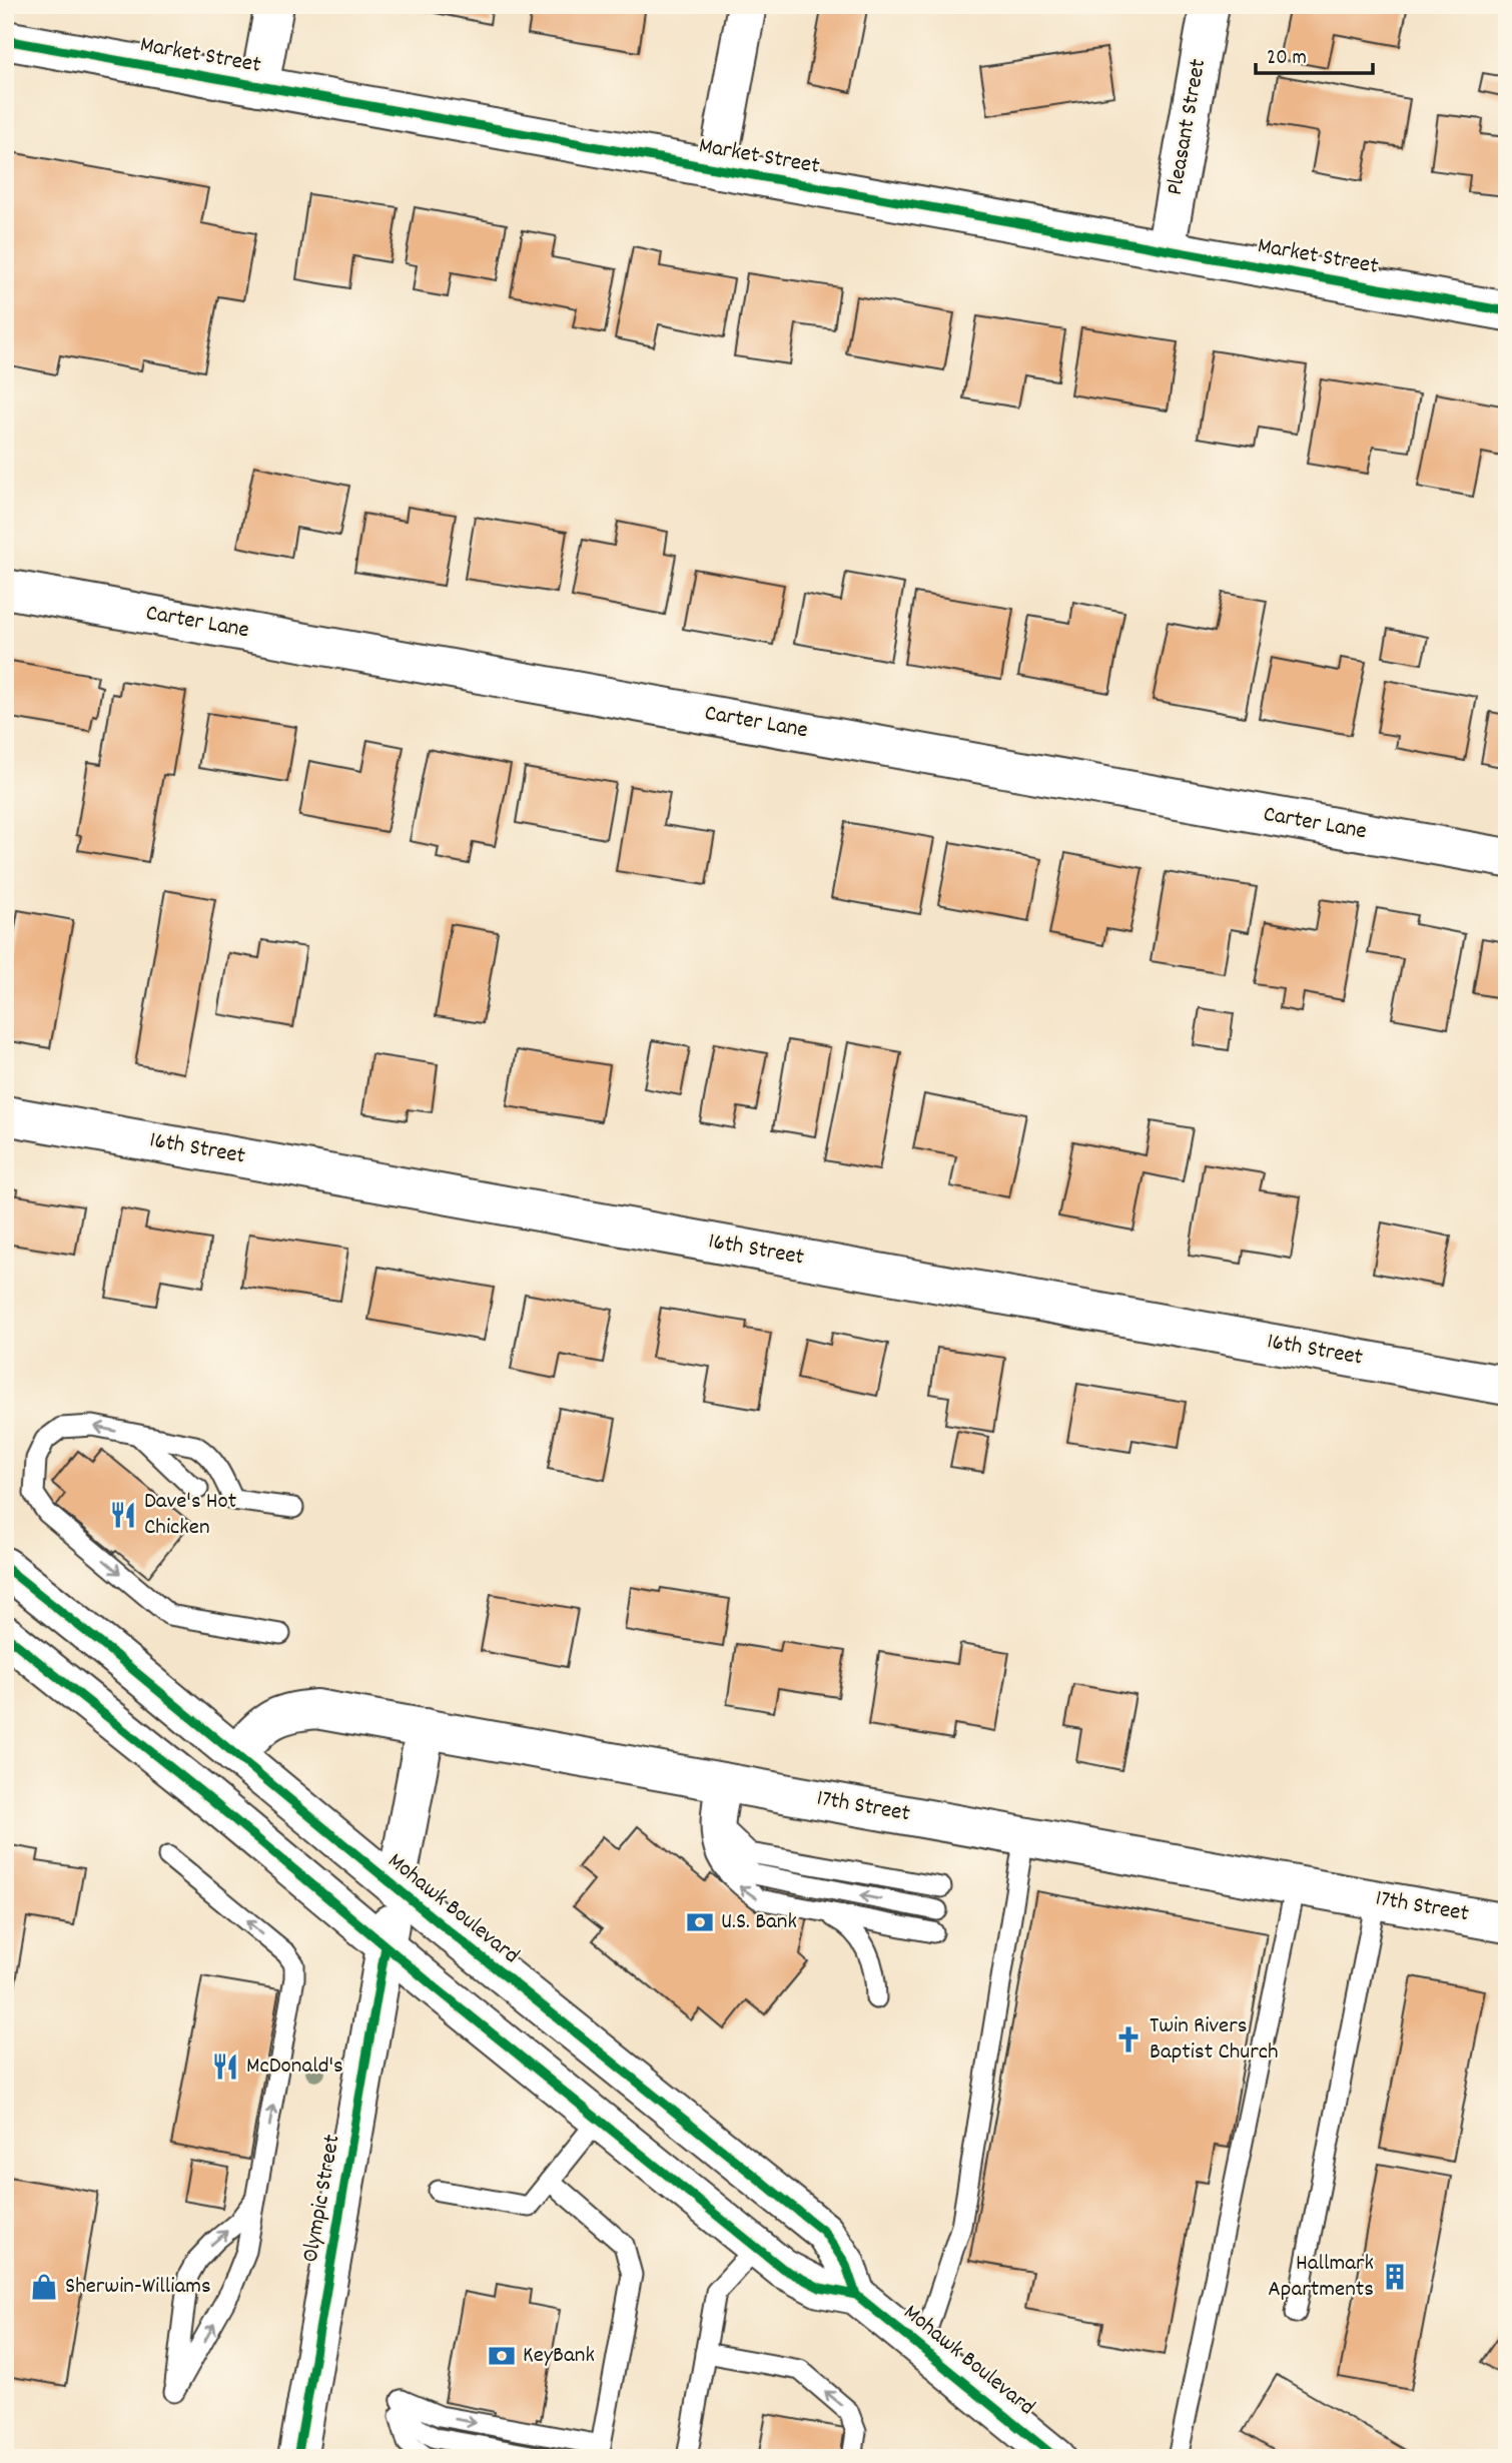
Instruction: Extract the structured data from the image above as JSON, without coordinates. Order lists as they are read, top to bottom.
{
  "streets": {
    "street": [
      "Market Street",
      "Pleasant Street",
      "Carter Lane",
      "16th Street",
      "17th Street",
      "Mohawk Boulevard",
      "Olympic Street"
    ]
  },
  "crossings": [
    ["Market Street", "Pleasant Street"],
    ["17th Street", "Mohawk Boulevard"],
    ["17th Street", "Olympic Street"],
    ["Mohawk Boulevard", "Olympic Street"]
  ],
  "places": {
    "restaurant": ["Dave's Hot Chicken", "McDonald's"],
    "bank": ["U.S. Bank", "KeyBank"],
    "church": ["Twin Rivers Baptist Church"],
    "building": ["Hallmark Apartments"],
    "shop": ["Sherwin-Williams"]
  },
  "scale_bar": "20 m"
}
